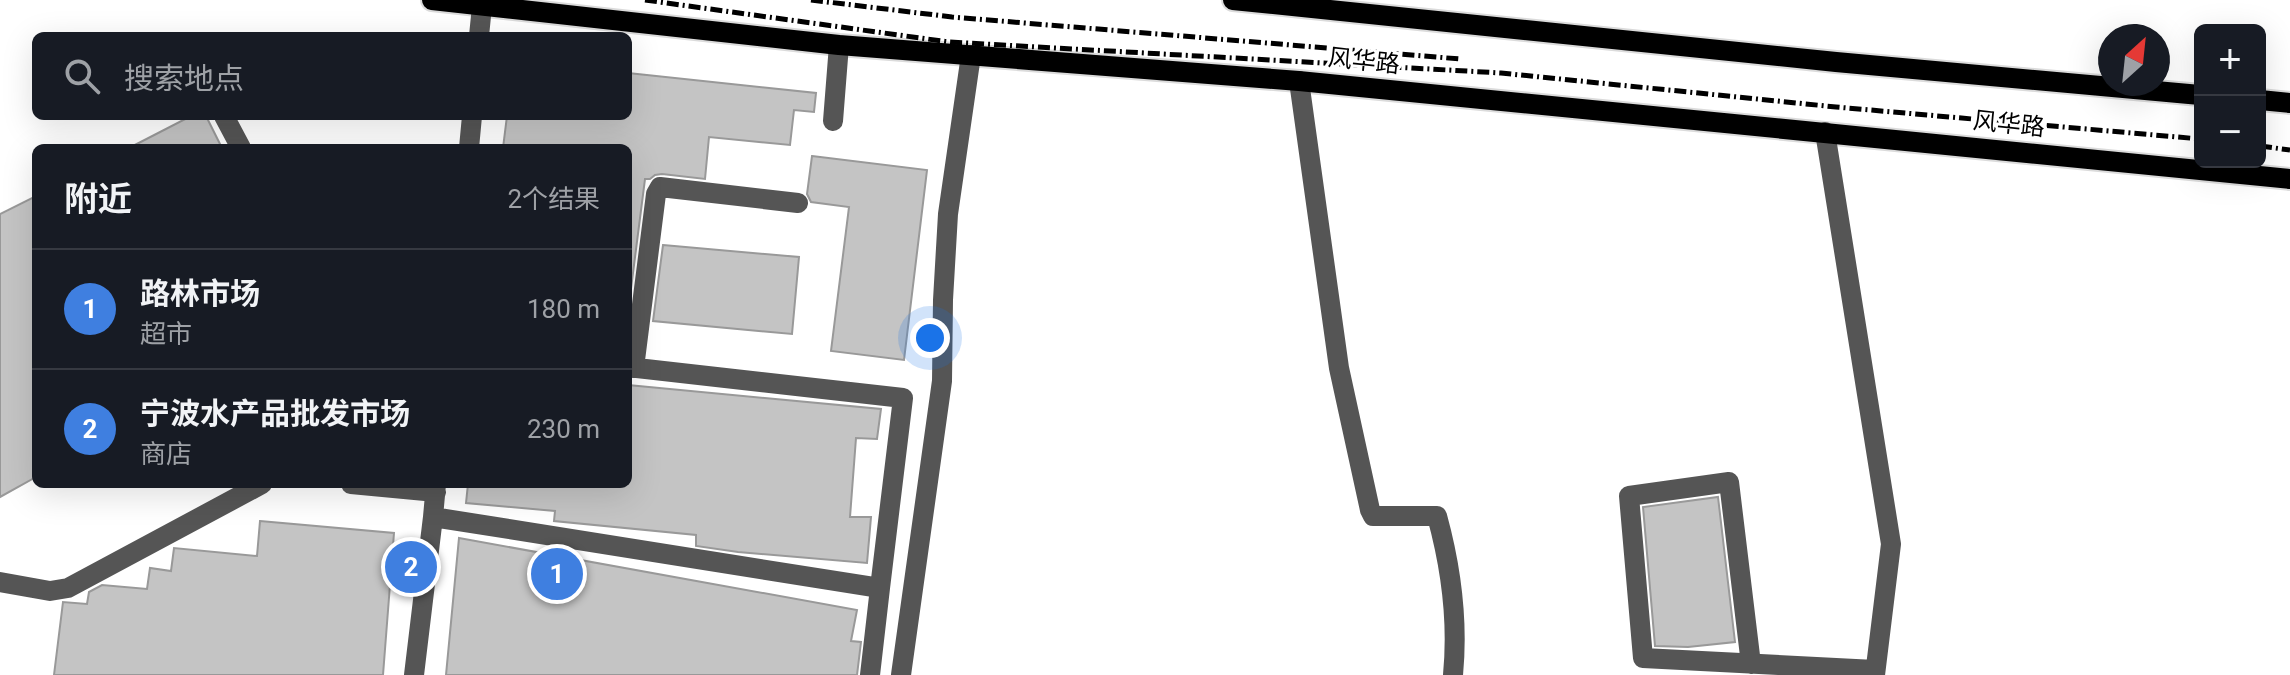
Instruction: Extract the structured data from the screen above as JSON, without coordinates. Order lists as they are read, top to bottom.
{
  "streets": {
    "main road": ["风华路"]
  },
  "north": "top right",
  "page": {
    "map_buttons": ["+", "−"],
    "search": "搜索地点",
    "heading": ["附近", "2个结果"],
    "list": [
      {
        "mark": "1",
        "name": "路林市场",
        "note": "超市",
        "value": "180 m"
      },
      {
        "mark": "2",
        "name": "宁波水产品批发市场",
        "note": "商店",
        "value": "230 m"
      }
    ],
    "pins": ["2", "1"]
  }
}
